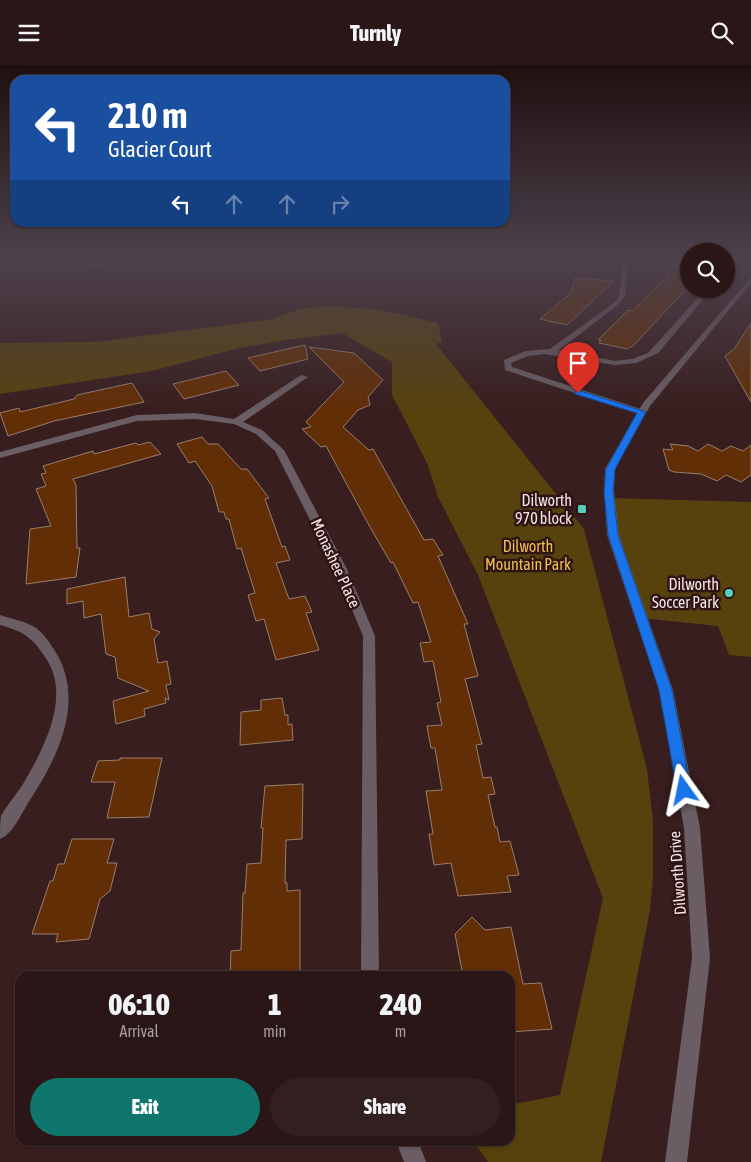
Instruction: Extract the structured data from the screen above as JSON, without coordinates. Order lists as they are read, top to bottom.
{
  "streets": {
    "street": ["Monashee Place", "Dilworth Drive"]
  },
  "parks": ["Dilworth Mountain Park"],
  "places": {
    "transit": ["Dilworth 970 block"],
    "other": ["Dilworth Soccer Park"]
  },
  "page": {
    "header": "Turnly",
    "turn": ["210 m", "Glacier Court"],
    "eta": [
      "06:10",
      "Arrival",
      "1",
      "min",
      "240",
      "m"
    ],
    "buttons": ["Exit", "Share"]
  }
}
